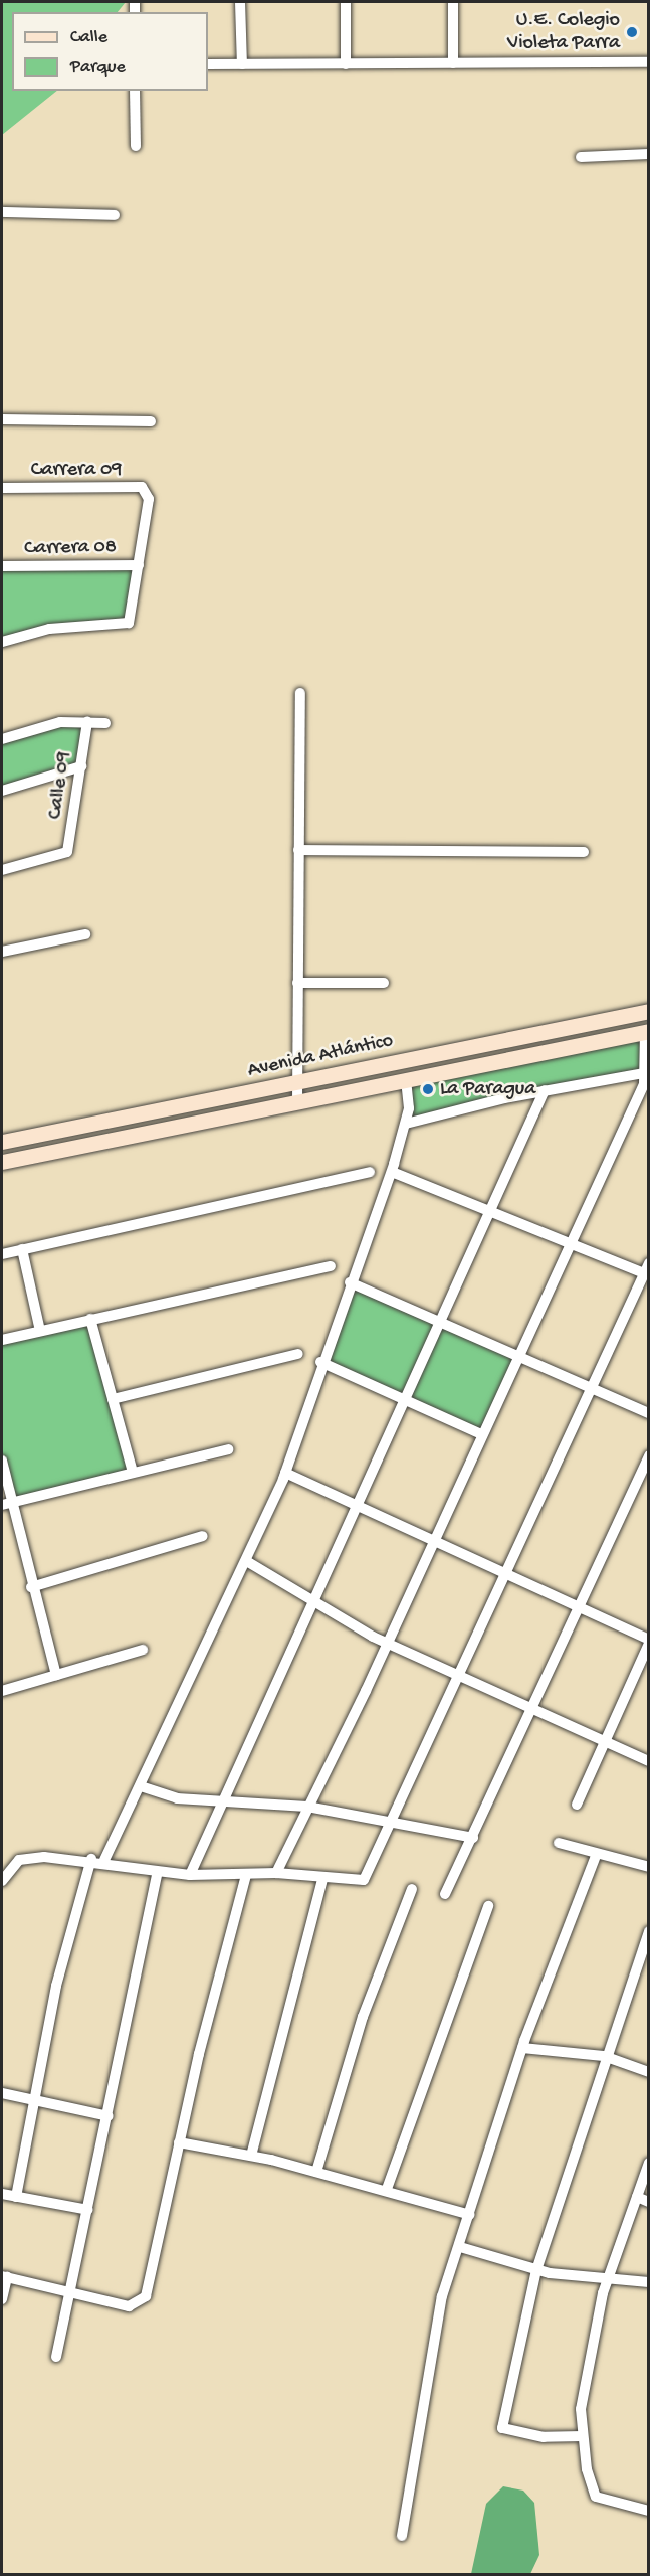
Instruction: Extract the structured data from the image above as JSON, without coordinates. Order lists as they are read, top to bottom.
{
  "streets": {
    "street": [
      "Carrera 09",
      "Carrera 08",
      "Calle 09",
      "Avenida Atlántico"
    ]
  },
  "crossings": [
    ["Carrera 09", "Carrera 08"]
  ],
  "places": ["U.E. Colegio Violeta Parra", "La Paragua"],
  "legend": ["Calle", "Parque"]
}
